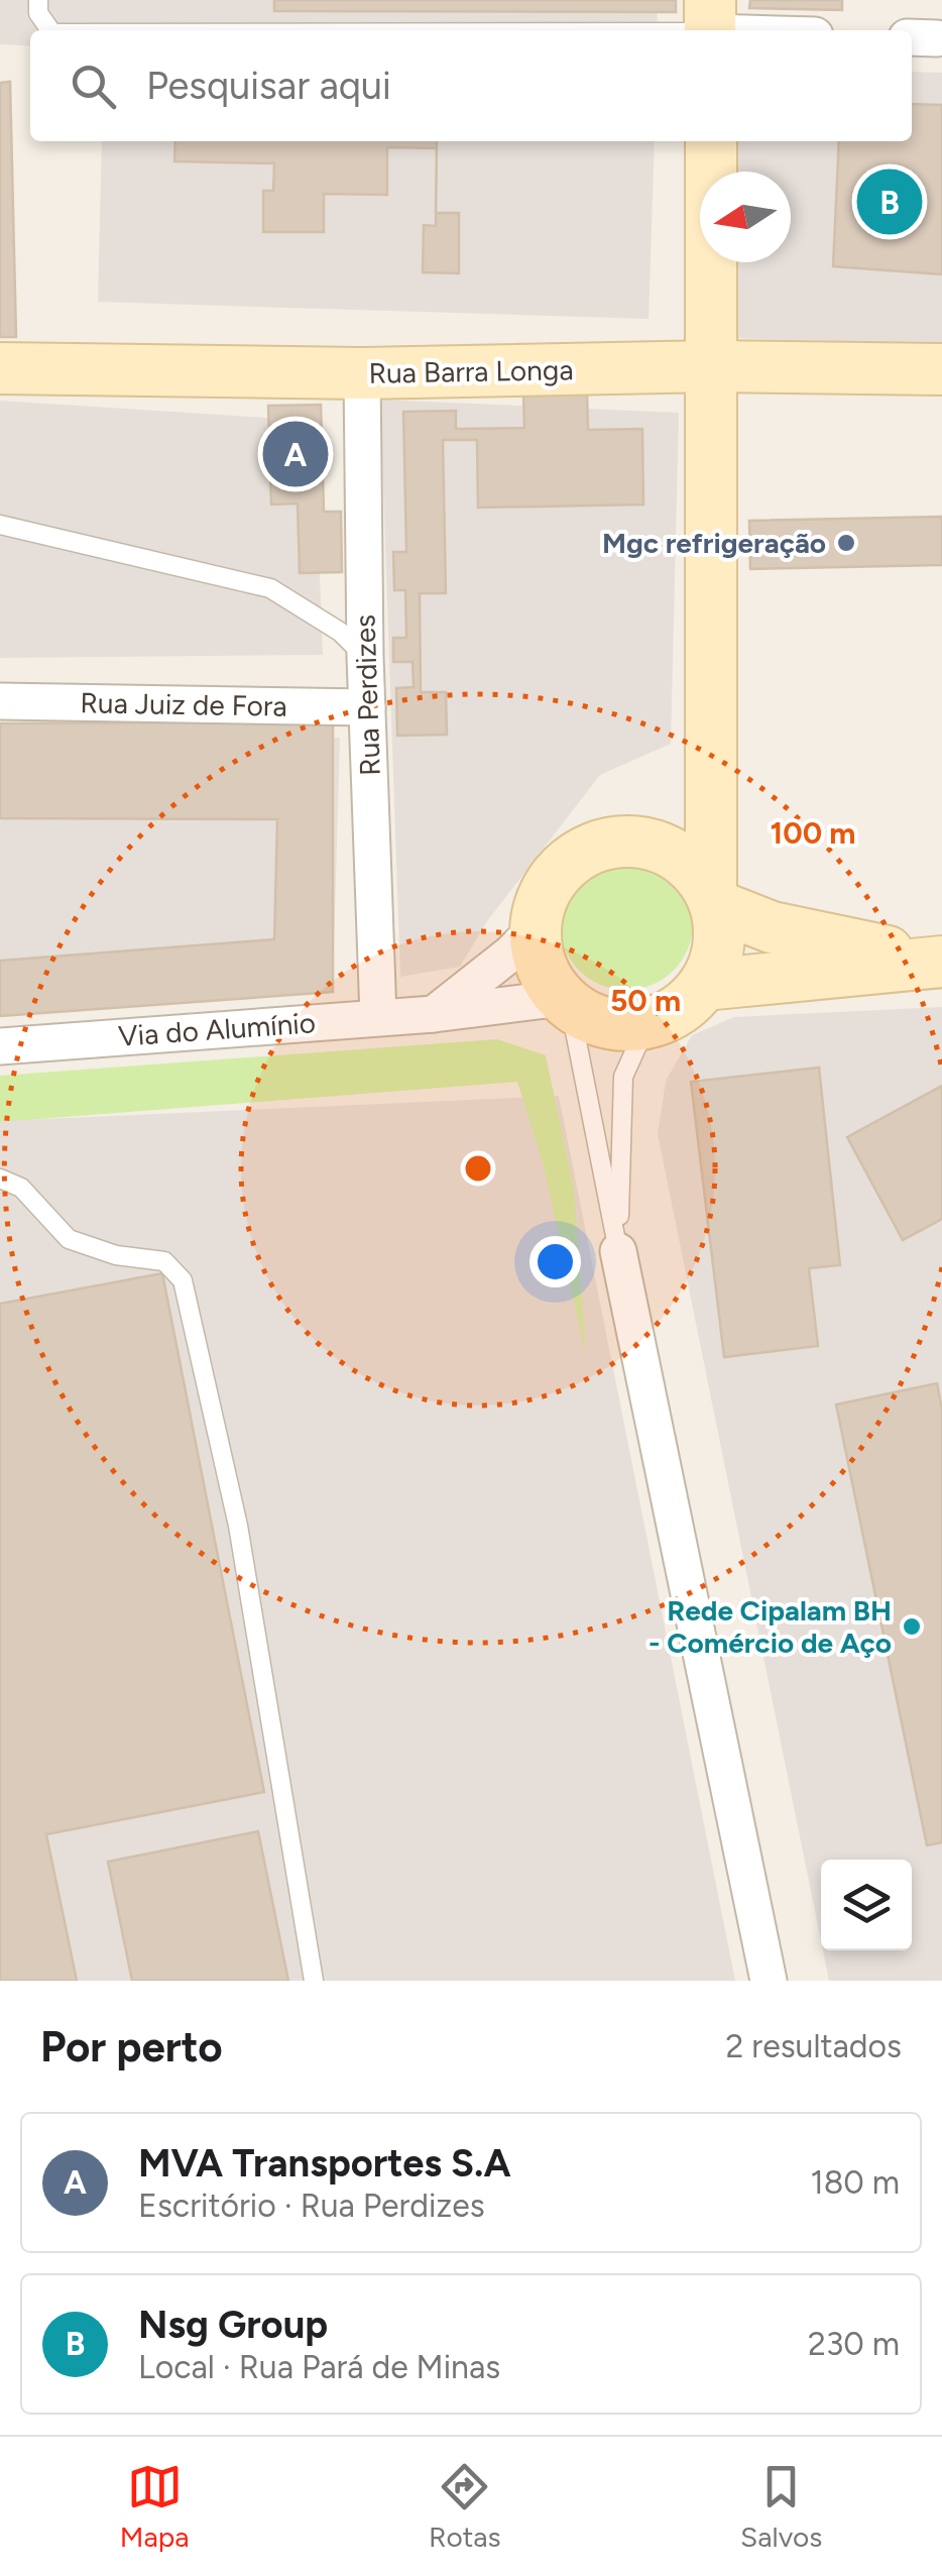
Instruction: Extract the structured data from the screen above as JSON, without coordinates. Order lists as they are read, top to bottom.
{
  "streets": {
    "main road": ["Rua Barra Longa"],
    "street": ["Rua Perdizes", "Rua Juiz de Fora", "Via do Alumínio"]
  },
  "crossings": [
    ["Rua Barra Longa", "Rua Perdizes"],
    ["Rua Perdizes", "Rua Juiz de Fora"],
    ["Rua Perdizes", "Via do Alumínio"]
  ],
  "places": ["Mgc refrigeração", "Rede Cipalam BH - Comércio de Aço"],
  "north": "left",
  "page": {
    "search": "Pesquisar aqui",
    "pins": ["B", "A"],
    "heading": ["Por perto", "2 resultados"],
    "list": [
      {
        "mark": "A",
        "name": "MVA Transportes S.A",
        "note": "Escritório · Rua Perdizes",
        "value": "180 m"
      },
      {
        "mark": "B",
        "name": "Nsg Group",
        "note": "Local · Rua Pará de Minas",
        "value": "230 m"
      }
    ],
    "nav": ["Mapa", "Rotas", "Salvos"]
  },
  "rings": ["100 m", "50 m"]
}
